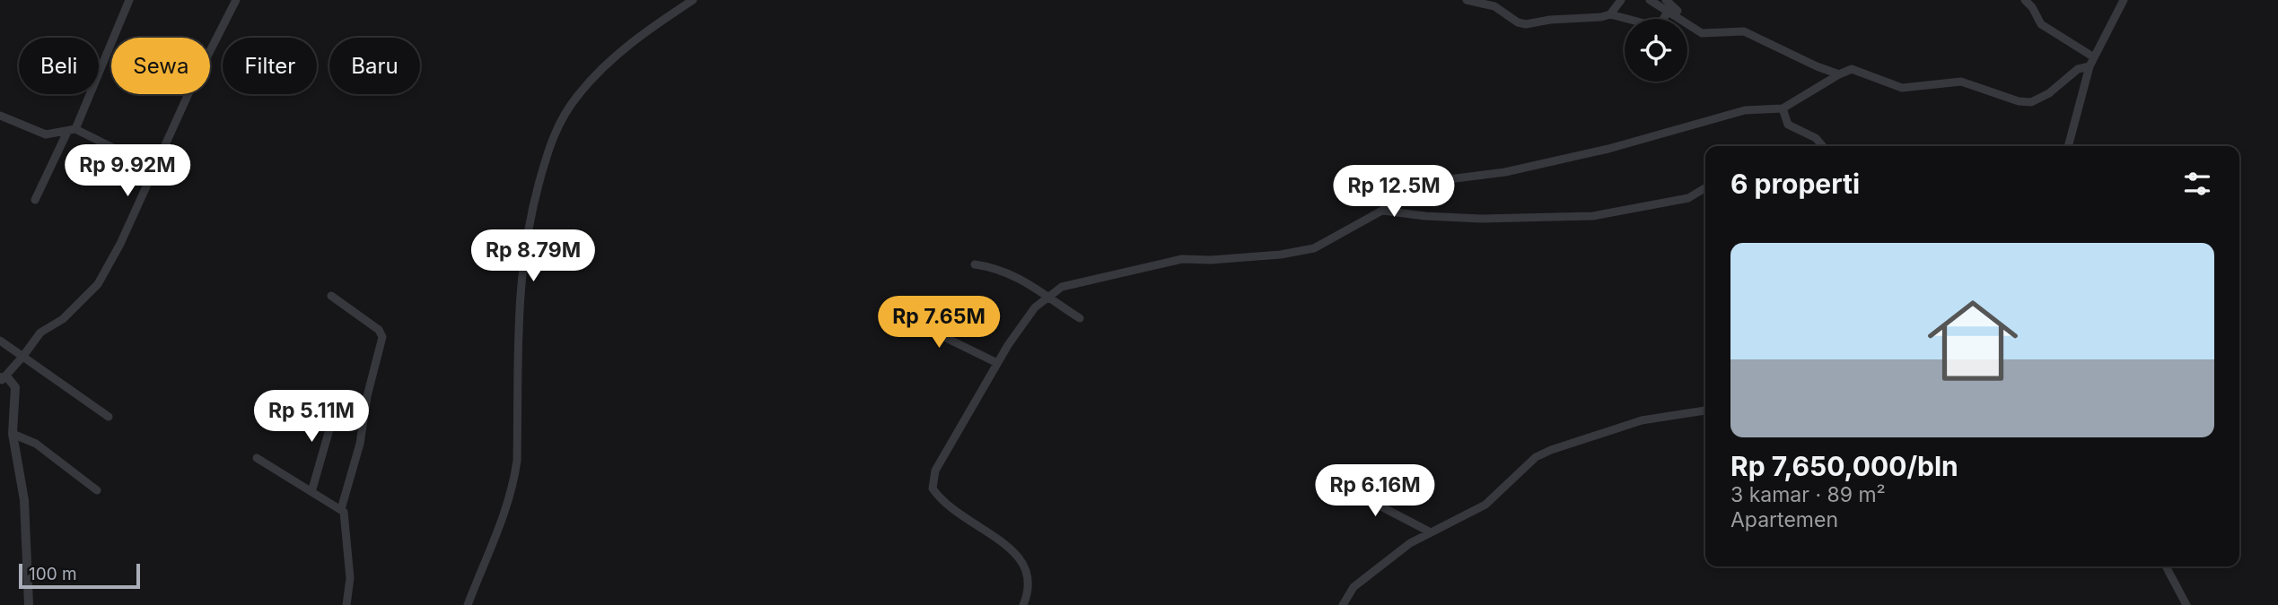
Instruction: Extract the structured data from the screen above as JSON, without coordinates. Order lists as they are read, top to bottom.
{
  "scale_bar": "100 m",
  "page": {
    "chip": [
      "Beli",
      "Sewa",
      "Filter",
      "Baru"
    ],
    "price": [
      "Rp 9.92M",
      "Rp 12.5M",
      "Rp 8.79M",
      "Rp 7.65M",
      "Rp 5.11M",
      "Rp 6.16M"
    ],
    "heading": "6 properti",
    "list": [
      {
        "name": "Rp 7,650,000/bln",
        "note": "3 kamar · 89 m² · Apartemen"
      }
    ],
    "scale": "100 m"
  }
}
